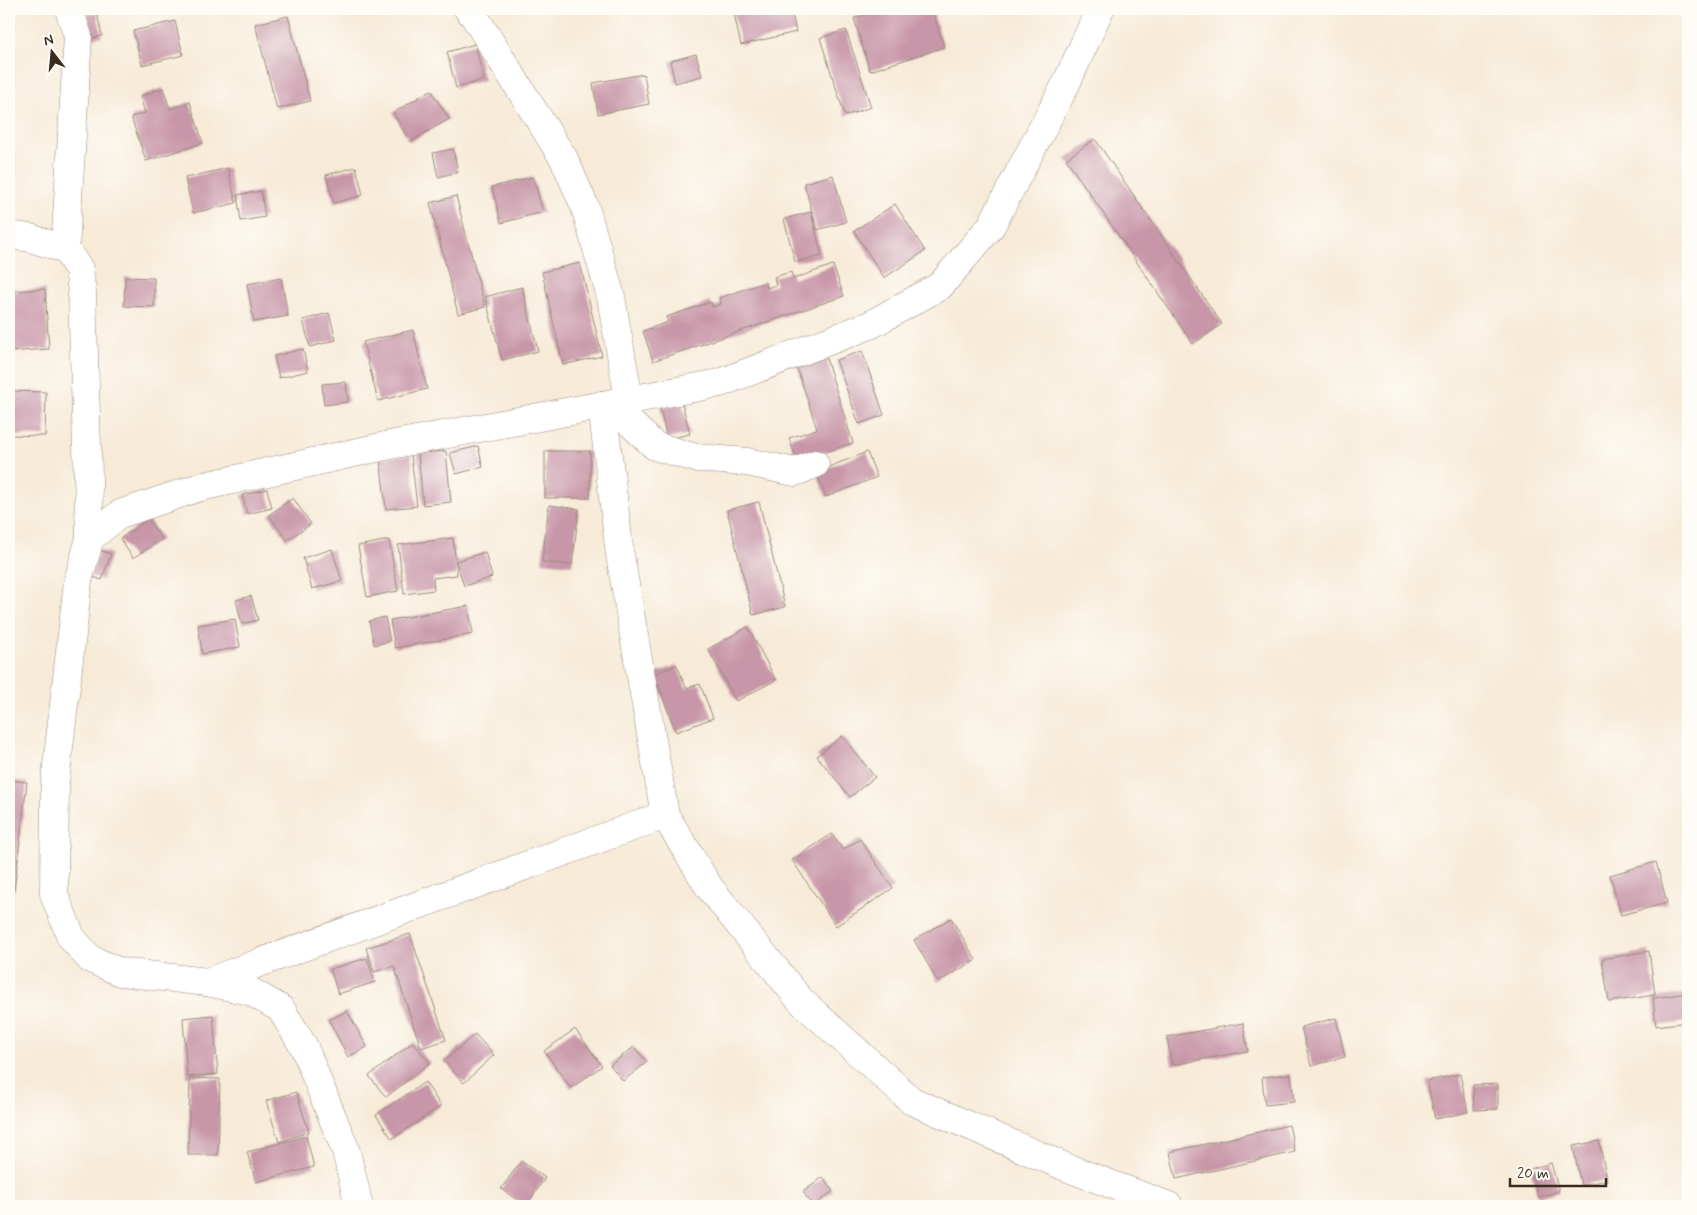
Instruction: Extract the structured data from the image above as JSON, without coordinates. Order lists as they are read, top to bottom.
{
  "scale_bar": "20 m",
  "north": "top"
}
